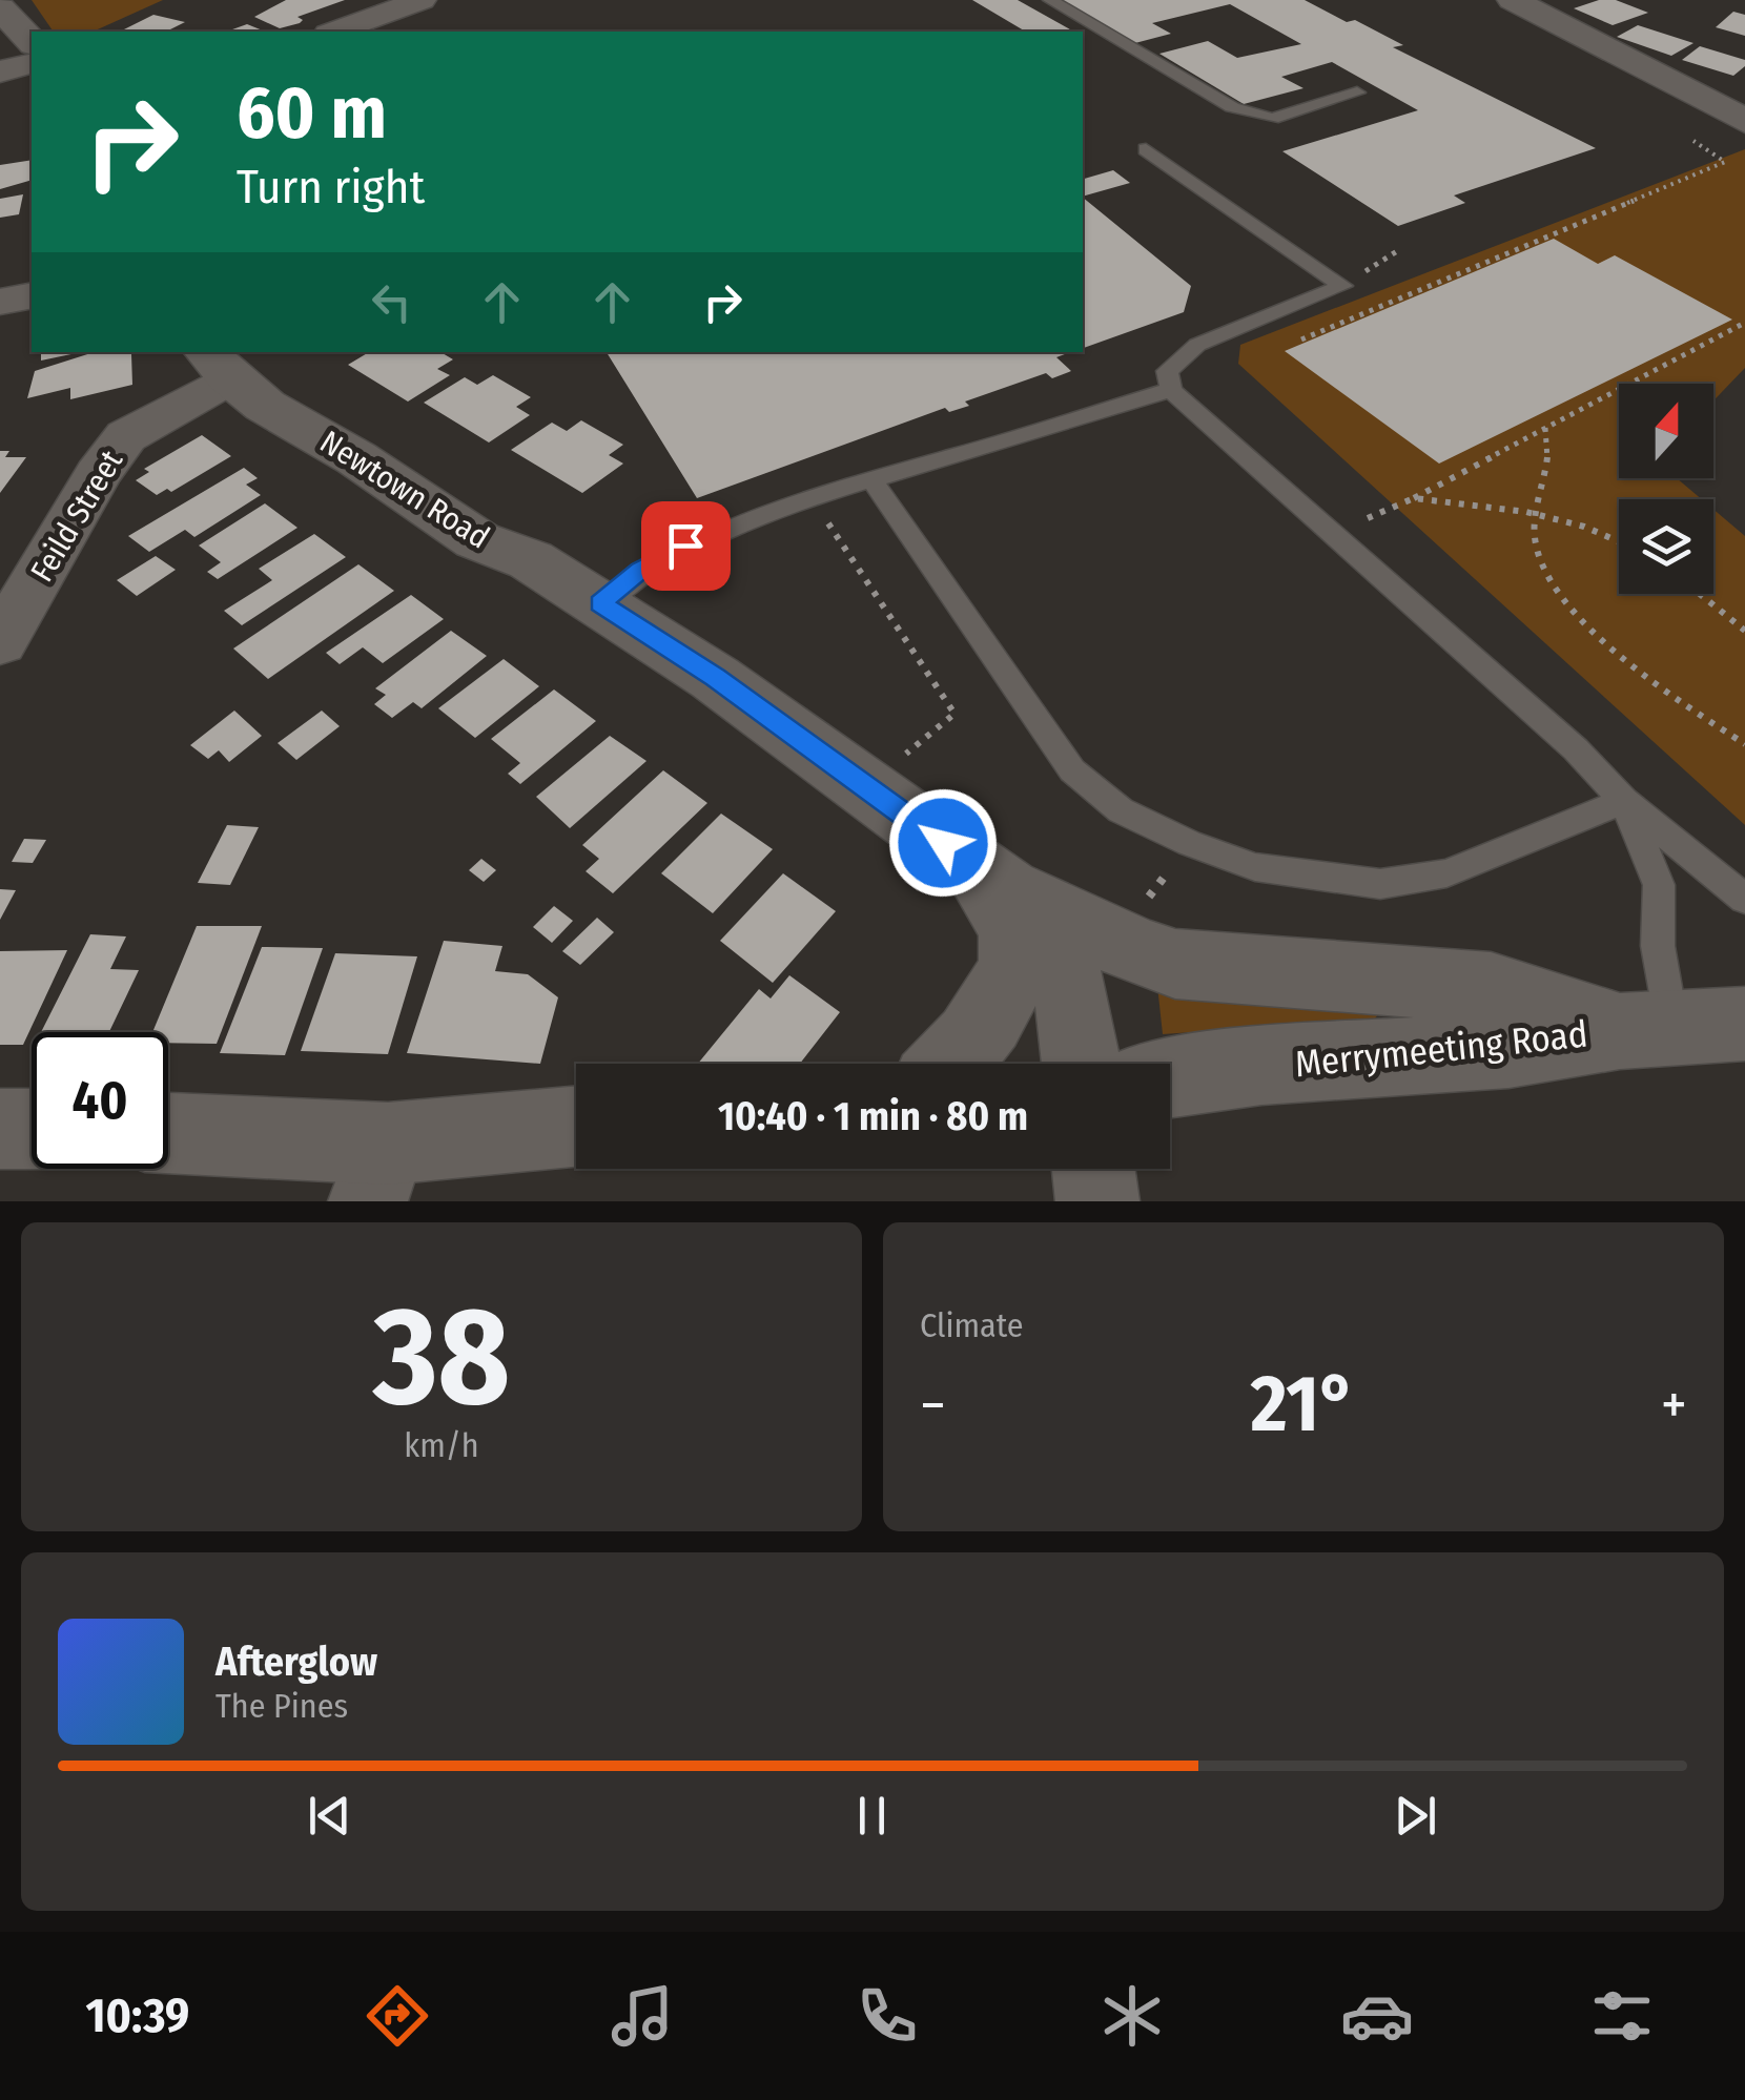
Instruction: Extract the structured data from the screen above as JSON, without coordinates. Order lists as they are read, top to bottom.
{
  "streets": {
    "street": ["Newtown Road", "Feild Street", "Merrymeeting Road"]
  },
  "crossings": [
    ["Newtown Road", "Feild Street"]
  ],
  "north": "top",
  "page": {
    "turn": ["60 m", "Turn right"],
    "limit": "40",
    "trip": "10:40 · 1 min · 80 m",
    "tile": [
      ["38", "km/h"],
      "Climate"
    ],
    "heat": ["−", "21°", "+"],
    "song": ["Afterglow", "The Pines"],
    "tabs": "10:39"
  }
}
